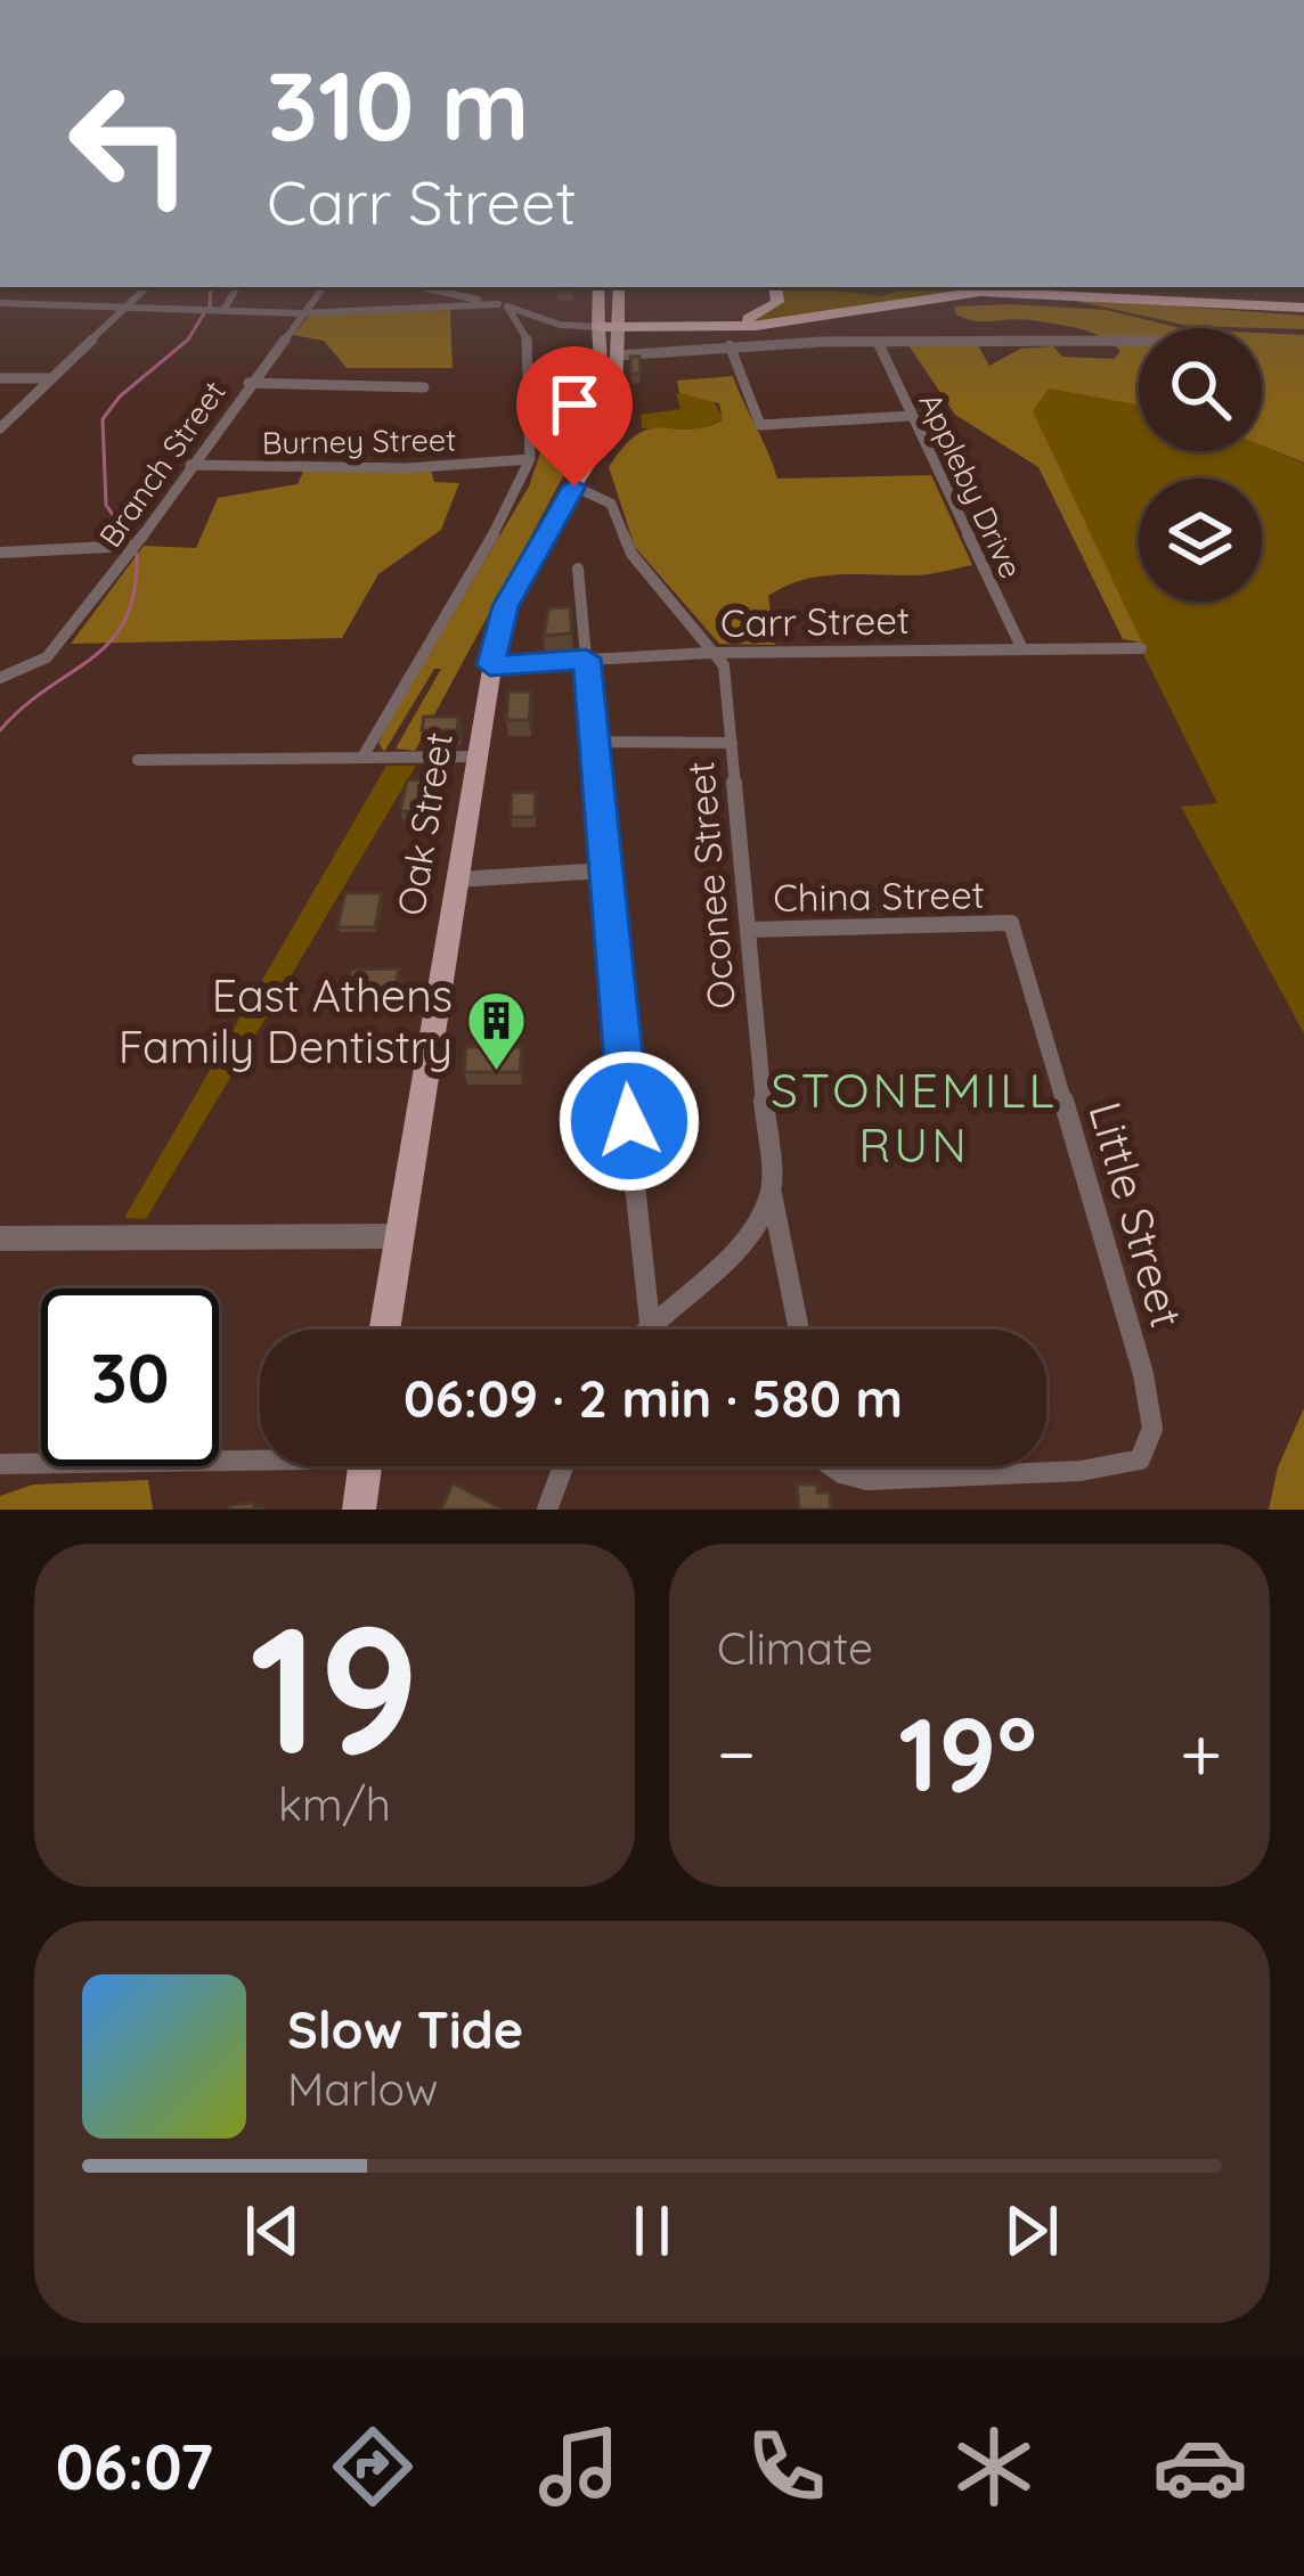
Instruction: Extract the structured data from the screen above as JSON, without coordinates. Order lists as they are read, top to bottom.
{
  "streets": {
    "main road": ["Oak Street"],
    "street": [
      "Burney Street",
      "Branch Street",
      "Appleby Drive",
      "Carr Street",
      "Oconee Street",
      "China Street",
      "Little Street"
    ]
  },
  "crossings": [
    ["Burney Street", "Branch Street"],
    ["Appleby Drive", "Carr Street"],
    ["Carr Street", "Oak Street"],
    ["Carr Street", "Oconee Street"],
    ["Oconee Street", "China Street"],
    ["China Street", "Little Street"]
  ],
  "districts": ["STONEMILL RUN"],
  "places": {
    "building": ["East Athens Family Dentistry"]
  },
  "page": {
    "turn": ["310 m", "Carr Street"],
    "limit": "30",
    "trip": "06:09 · 2 min · 580 m",
    "tile": [
      ["19", "km/h"],
      "Climate"
    ],
    "heat": ["−", "19°", "+"],
    "song": ["Slow Tide", "Marlow"],
    "tabs": "06:07"
  }
}
